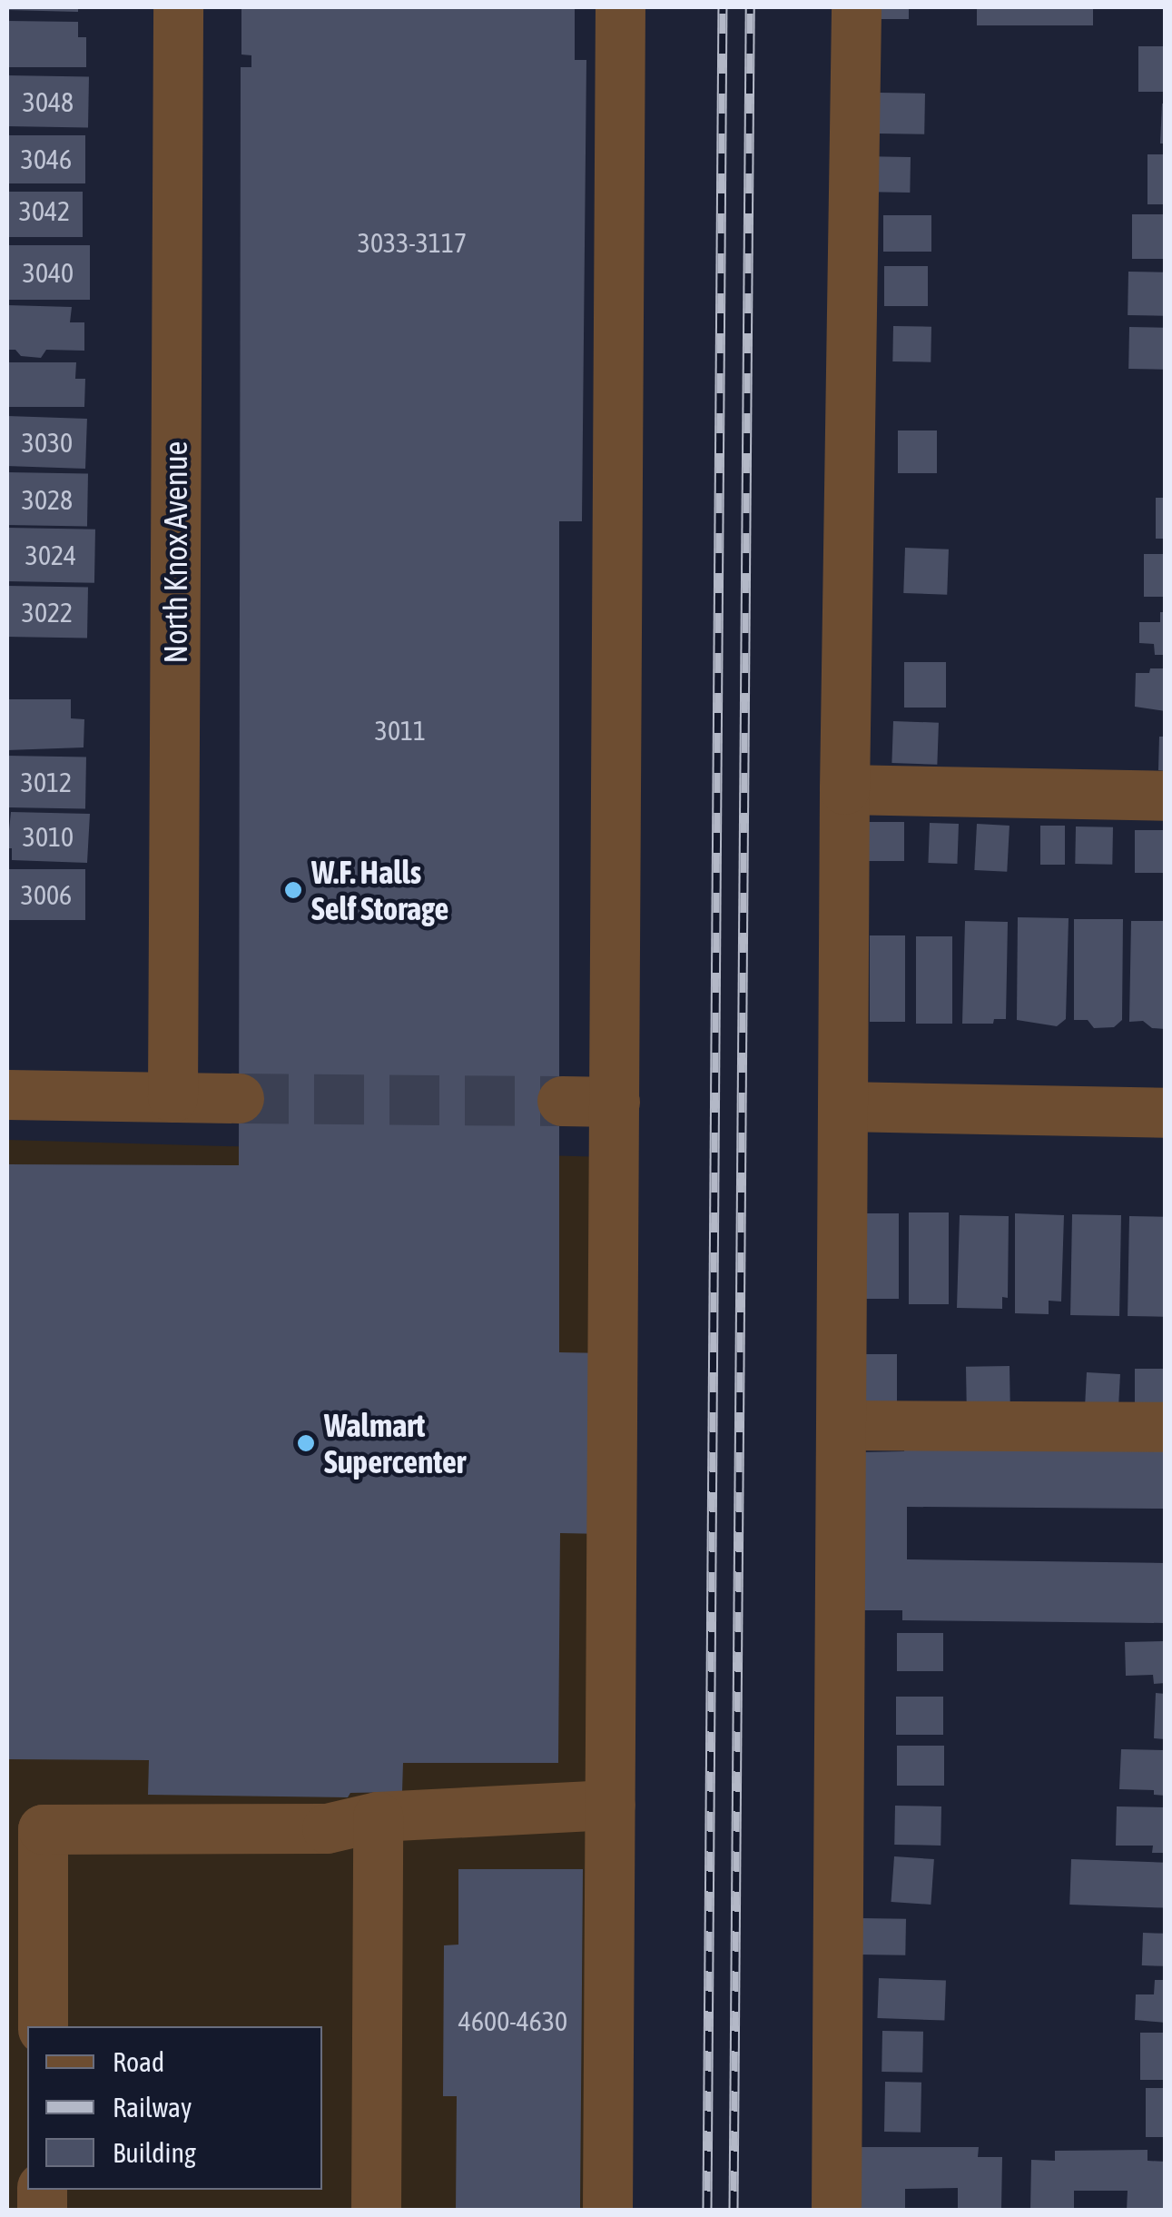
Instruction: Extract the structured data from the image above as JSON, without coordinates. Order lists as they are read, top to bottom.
{
  "streets": {
    "street": ["North Knox Avenue"]
  },
  "places": ["W.F. Halls Self Storage", "Walmart Supercenter"],
  "house_numbers": [
    "3048",
    "3046",
    "3042",
    "3033-3117",
    "3040",
    "3030",
    "3028",
    "3024",
    "3022",
    "3011",
    "3012",
    "3010",
    "3006",
    "4600-4630"
  ],
  "legend": ["Road", "Railway", "Building"]
}
